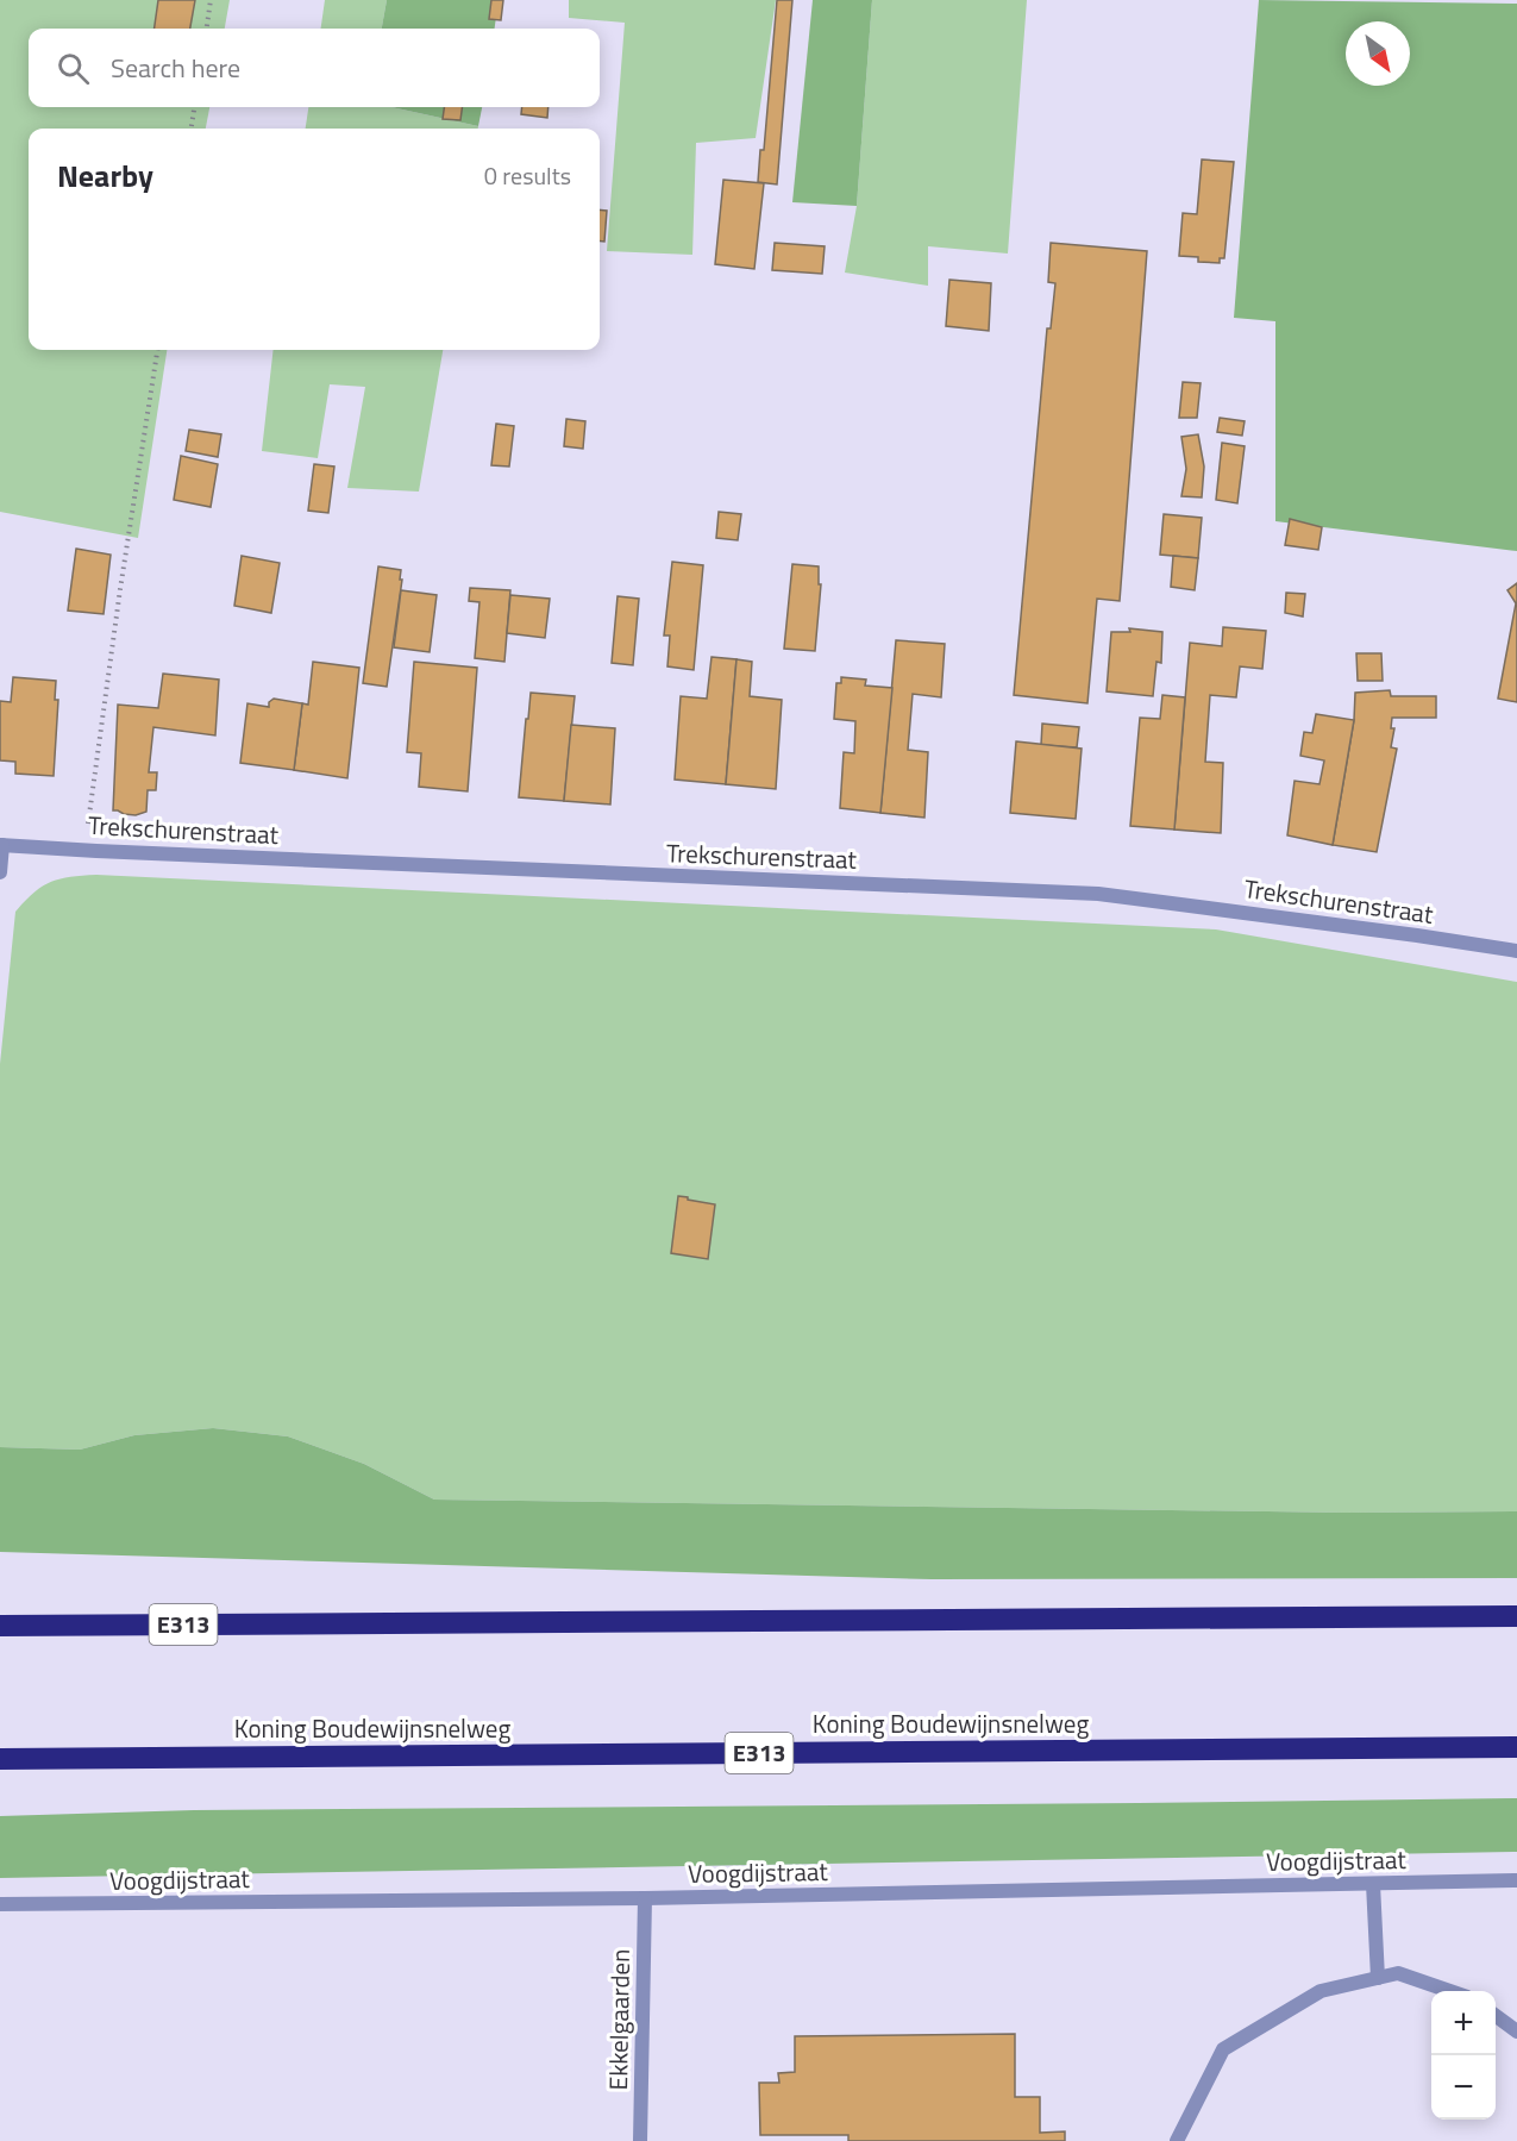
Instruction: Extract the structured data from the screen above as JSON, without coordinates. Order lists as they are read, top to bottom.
{
  "streets": {
    "highway": ["E313", "Koning Boudewijnsnelweg"],
    "street": ["Trekschurenstraat", "Voogdijstraat", "Ekkelgaarden"]
  },
  "crossings": [
    ["Voogdijstraat", "Ekkelgaarden"]
  ],
  "north": "bottom right",
  "page": {
    "search": "Search here",
    "heading": ["Nearby", "0 results"],
    "map_buttons": ["+", "−"]
  }
}
